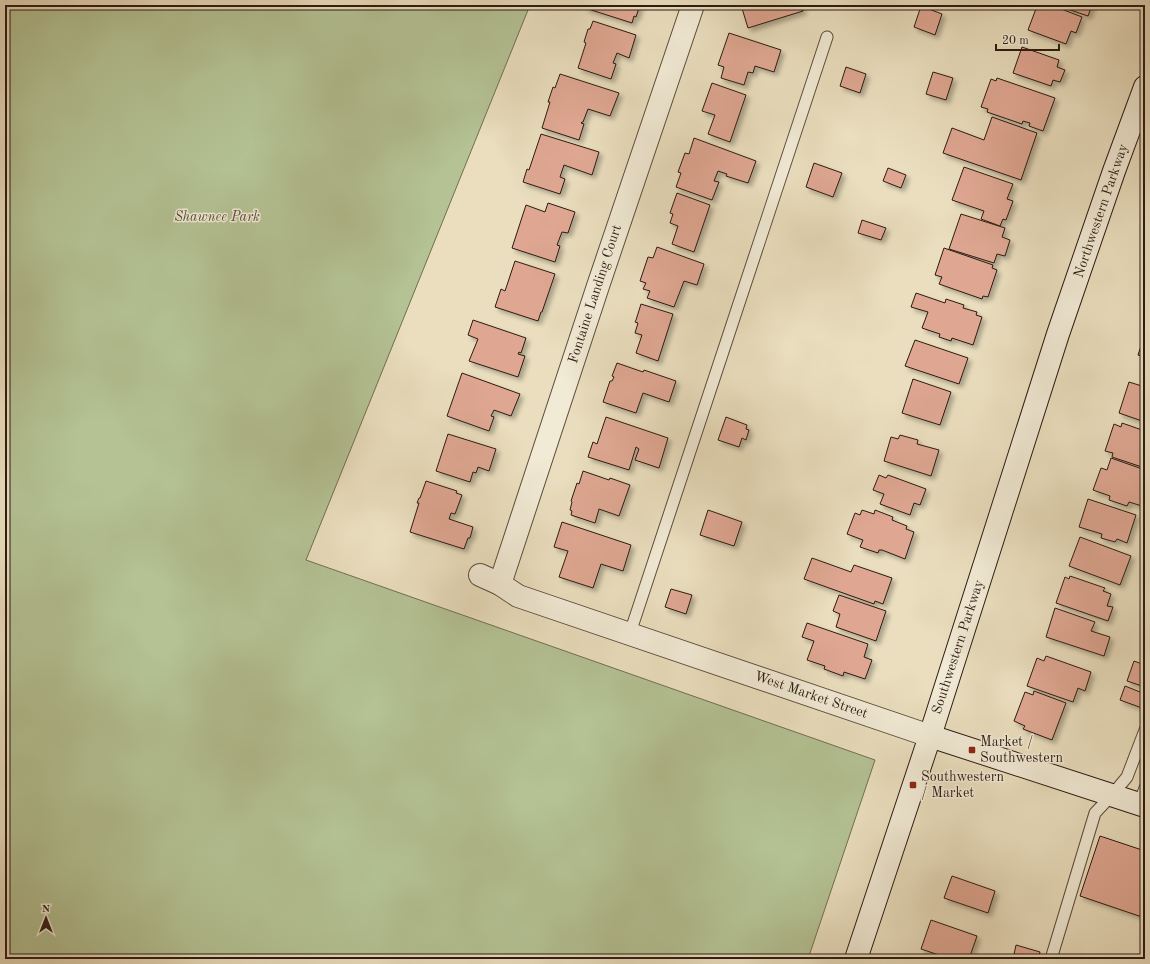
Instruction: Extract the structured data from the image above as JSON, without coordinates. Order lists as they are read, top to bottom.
{
  "streets": {
    "street": [
      "Northwestern Parkway",
      "Fontaine Landing Court",
      "Southwestern Parkway",
      "West Market Street"
    ]
  },
  "crossings": [
    ["Northwestern Parkway", "Southwestern Parkway"],
    ["Fontaine Landing Court", "West Market Street"],
    ["Southwestern Parkway", "West Market Street"]
  ],
  "parks": ["Shawnee Park"],
  "places": {
    "transit": ["Market / Southwestern", "Southwestern / Market"]
  },
  "scale_bar": "20 m",
  "north": "top"
}
